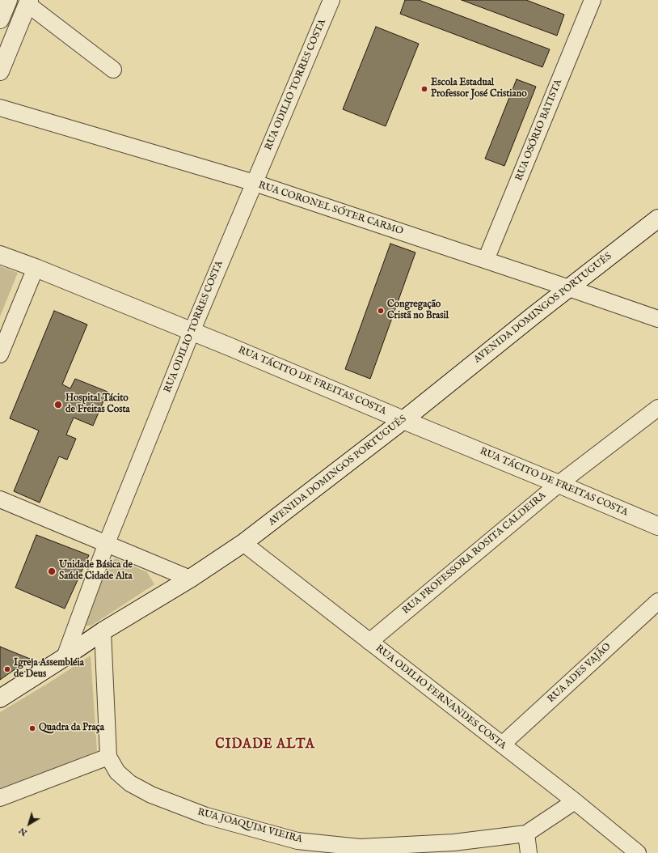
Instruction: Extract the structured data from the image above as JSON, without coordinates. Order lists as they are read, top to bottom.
{
  "streets": {
    "main road": ["AVENIDA DOMINGOS PORTUGUÊS", "RUA TÁCITO DE FREITAS COSTA"],
    "street": [
      "RUA ODILIO TORRES COSTA",
      "RUA OSÓRIO BATISTA",
      "RUA CORONEL SÓTER CARMO",
      "RUA PROFESSORA ROSITA CALDEIRA",
      "RUA ADES VAJÃO",
      "RUA ODILIO FERNANDES COSTA",
      "RUA JOAQUIM VIEIRA"
    ]
  },
  "crossings": [
    ["RUA ODILIO TORRES COSTA", "RUA CORONEL SÓTER CARMO"],
    ["RUA ODILIO TORRES COSTA", "AVENIDA DOMINGOS PORTUGUÊS"],
    ["RUA ODILIO TORRES COSTA", "RUA TÁCITO DE FREITAS COSTA"],
    ["RUA OSÓRIO BATISTA", "RUA CORONEL SÓTER CARMO"],
    ["RUA CORONEL SÓTER CARMO", "AVENIDA DOMINGOS PORTUGUÊS"],
    ["AVENIDA DOMINGOS PORTUGUÊS", "RUA TÁCITO DE FREITAS COSTA"],
    ["AVENIDA DOMINGOS PORTUGUÊS", "RUA ODILIO FERNANDES COSTA"],
    ["RUA TÁCITO DE FREITAS COSTA", "RUA PROFESSORA ROSITA CALDEIRA"],
    ["RUA PROFESSORA ROSITA CALDEIRA", "RUA ODILIO FERNANDES COSTA"],
    ["RUA ADES VAJÃO", "RUA ODILIO FERNANDES COSTA"],
    ["RUA ODILIO FERNANDES COSTA", "RUA JOAQUIM VIEIRA"]
  ],
  "districts": ["CIDADE ALTA"],
  "places": [
    "Escola Estadual Professor José Cristiano",
    "Congregação Cristã no Brasil",
    "Hospital Tácito de Freitas Costa",
    "Unidade Básica de Saúde Cidade Alta",
    "Igreja Assembléia de Deus",
    "Quadra da Praça"
  ],
  "north": "bottom left"
}
